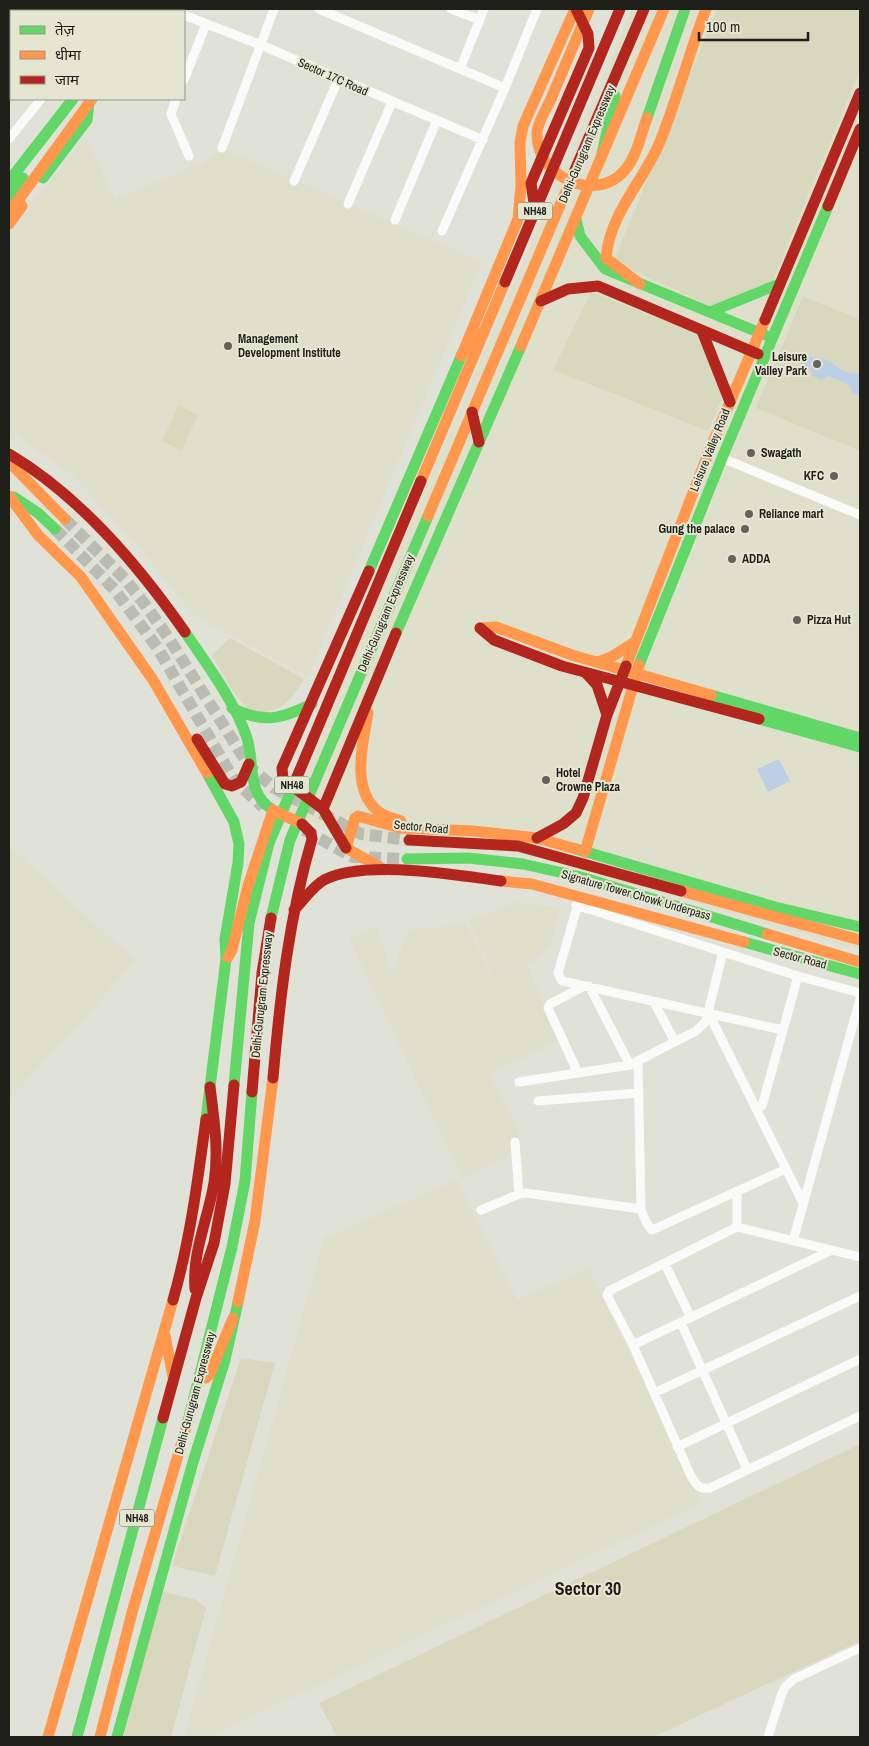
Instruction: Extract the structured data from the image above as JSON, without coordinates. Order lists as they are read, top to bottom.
{
  "streets": {
    "main road": [
      "Delhi-Gurugram Expressway",
      "NH48",
      "Leisure Valley Road",
      "Sector Road",
      "Signature Tower Chowk Underpass"
    ],
    "street": ["Sector 17C Road"]
  },
  "crossings": [
    ["Leisure Valley Road", "Sector Road"]
  ],
  "districts": ["Sector 30"],
  "places": [
    "Management Development Institute",
    "Leisure Valley Park",
    "Swagath",
    "KFC",
    "Reliance mart",
    "Gung the palace",
    "ADDA",
    "Pizza Hut",
    "Hotel Crowne Plaza"
  ],
  "legend": ["तेज़", "धीमा", "जाम"],
  "scale_bar": "100 m"
}
